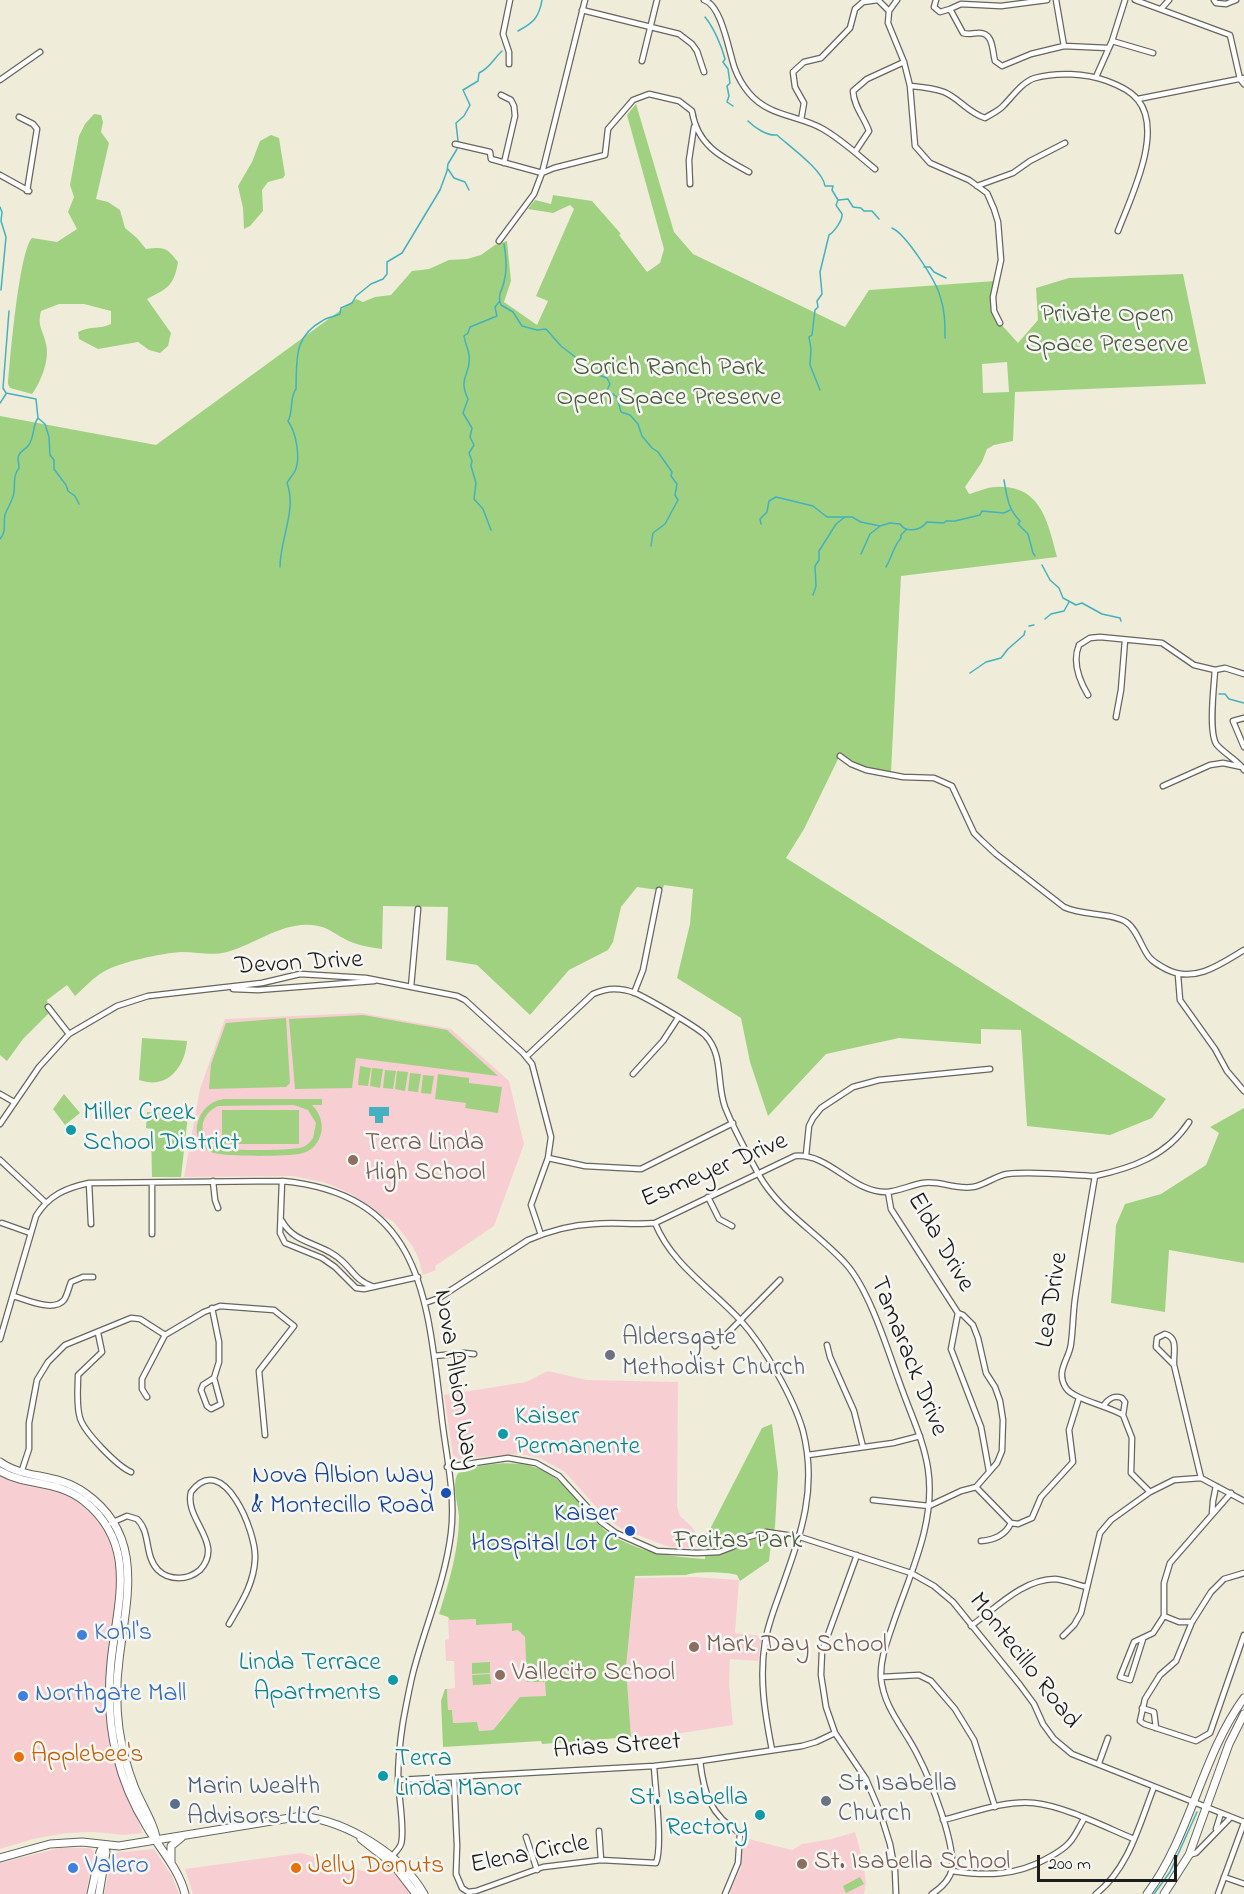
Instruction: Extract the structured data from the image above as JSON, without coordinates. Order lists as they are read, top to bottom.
{
  "streets": {
    "street": [
      "Devon Drive",
      "Esmeyer Drive",
      "Elda Drive",
      "Lea Drive",
      "Tamarack Drive",
      "Nova Albion Way",
      "Montecillo Road",
      "Arias Street",
      "Elena Circle"
    ]
  },
  "crossings": [
    ["Devon Drive", "Esmeyer Drive"],
    ["Devon Drive", "Tamarack Drive"],
    ["Esmeyer Drive", "Elda Drive"],
    ["Esmeyer Drive", "Tamarack Drive"],
    ["Esmeyer Drive", "Nova Albion Way"],
    ["Tamarack Drive", "Montecillo Road"],
    ["Nova Albion Way", "Montecillo Road"],
    ["Nova Albion Way", "Arias Street"],
    ["Arias Street", "Elena Circle"]
  ],
  "parks": ["Private Open Space Preserve", "Sorich Ranch Park Open Space Preserve", "Freitas Park"],
  "places": [
    "Miller Creek School District",
    "Terra Linda High School",
    "Aldersgate Methodist Church",
    "Kaiser Permanente",
    "Nova Albion Way & Montecillo Road",
    "Kaiser Hospital Lot C",
    "Kohl's",
    "Mark Day School",
    "Vallecito School",
    "Linda Terrace Apartments",
    "Northgate Mall",
    "Applebee's",
    "Terra Linda Manor",
    "St. Isabella Church",
    "Marin Wealth Advisors LLC",
    "St. Isabella Rectory",
    "St. Isabella School",
    "Valero",
    "Jelly Donuts"
  ],
  "scale_bar": "200 m"
}
